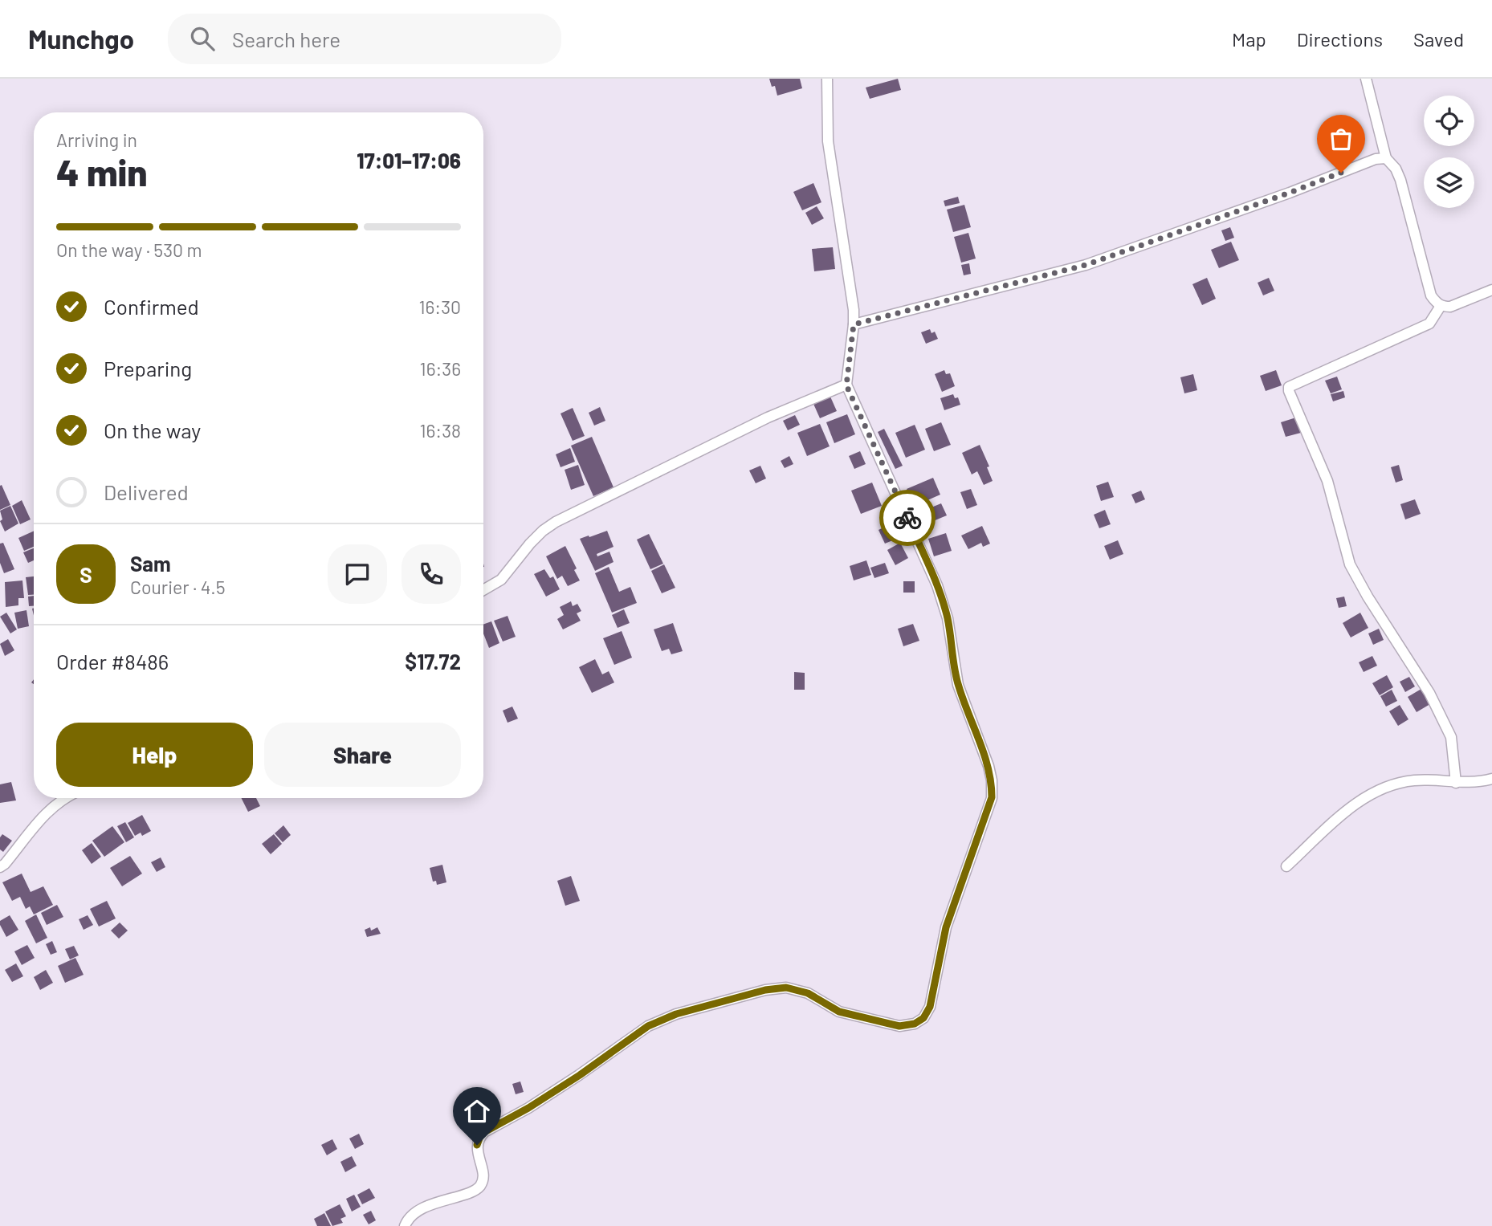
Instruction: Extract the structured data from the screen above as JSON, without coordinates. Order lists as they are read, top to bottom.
{
  "page": {
    "header": "Munchgo",
    "search": "Search here",
    "nav": ["Map", "Directions", "Saved"],
    "heading": ["4 min", "Arriving in", "17:01–17:06"],
    "panel": [
      "Sam",
      "Courier · 4.5",
      "Order #8486",
      "$17.72"
    ],
    "bar": "On the way · 530 m",
    "list": [
      ["Confirmed", "16:30"],
      ["Preparing", "16:36"],
      ["On the way", "16:38"],
      "Delivered"
    ],
    "round": "S",
    "buttons": ["Help", "Share"]
  }
}
